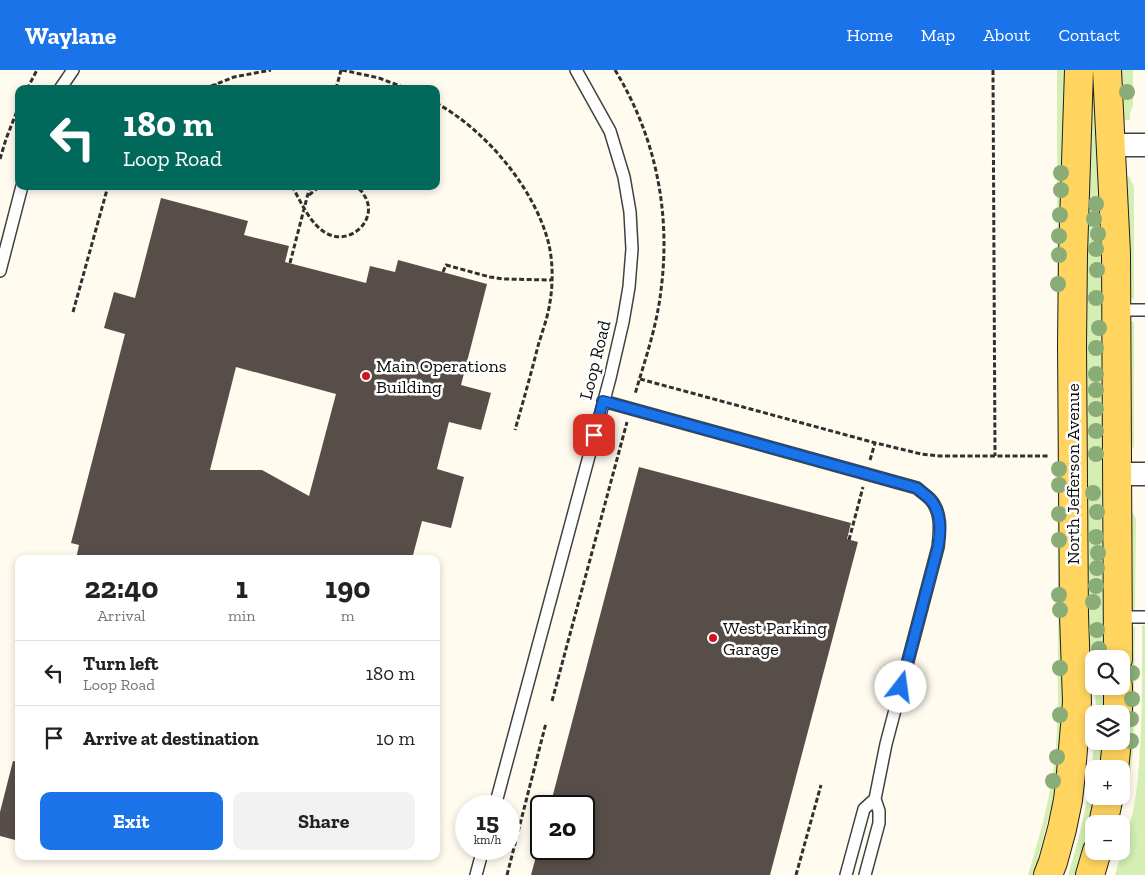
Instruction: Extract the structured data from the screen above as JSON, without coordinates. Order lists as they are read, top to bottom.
{
  "streets": {
    "main road": ["North Jefferson Avenue"],
    "lane": ["Loop Road"]
  },
  "places": ["Main Operations Building", "West Parking Garage"],
  "page": {
    "header": "Waylane",
    "nav": [
      "Home",
      "Map",
      "About",
      "Contact"
    ],
    "turn": ["180 m", "Loop Road"],
    "eta": [
      "22:40",
      "Arrival",
      "1",
      "min",
      "190",
      "m"
    ],
    "list": [
      {
        "name": "Turn left",
        "note": "Loop Road",
        "value": "180 m"
      },
      {
        "name": "Arrive at destination",
        "value": "10 m"
      }
    ],
    "map_buttons": ["+", "−"],
    "buttons": ["Exit", "Share"],
    "speed": "15 km/h",
    "limit": "20"
  }
}
